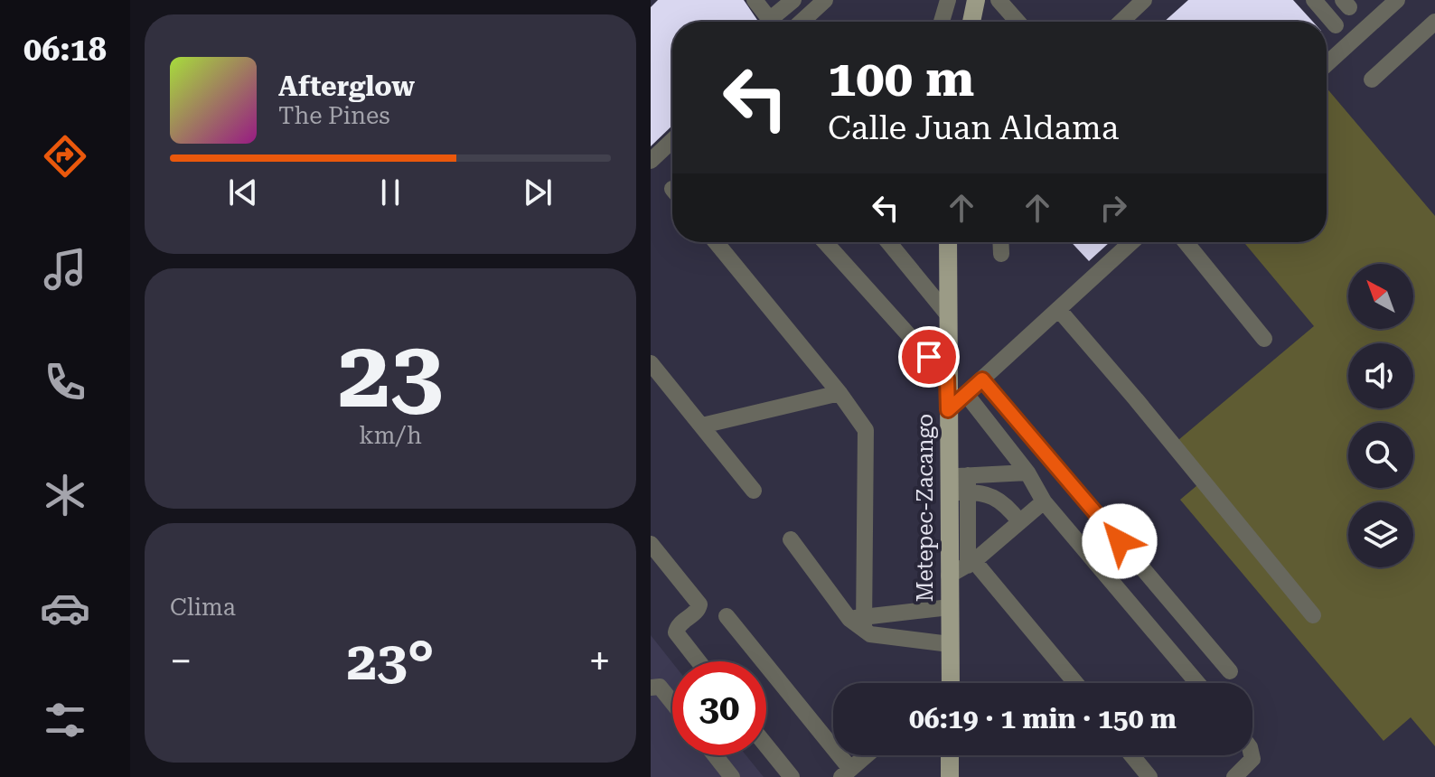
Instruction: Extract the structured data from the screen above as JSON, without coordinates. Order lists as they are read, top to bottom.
{
  "streets": {
    "main road": ["Metepec-Zacango"]
  },
  "north": "top left",
  "page": {
    "tabs": "06:18",
    "turn": ["100 m", "Calle Juan Aldama"],
    "song": ["Afterglow", "The Pines"],
    "tile": [
      ["23", "km/h"],
      "Clima"
    ],
    "heat": ["−", "23°", "+"],
    "limit": "30",
    "trip": "06:19 · 1 min · 150 m"
  }
}
